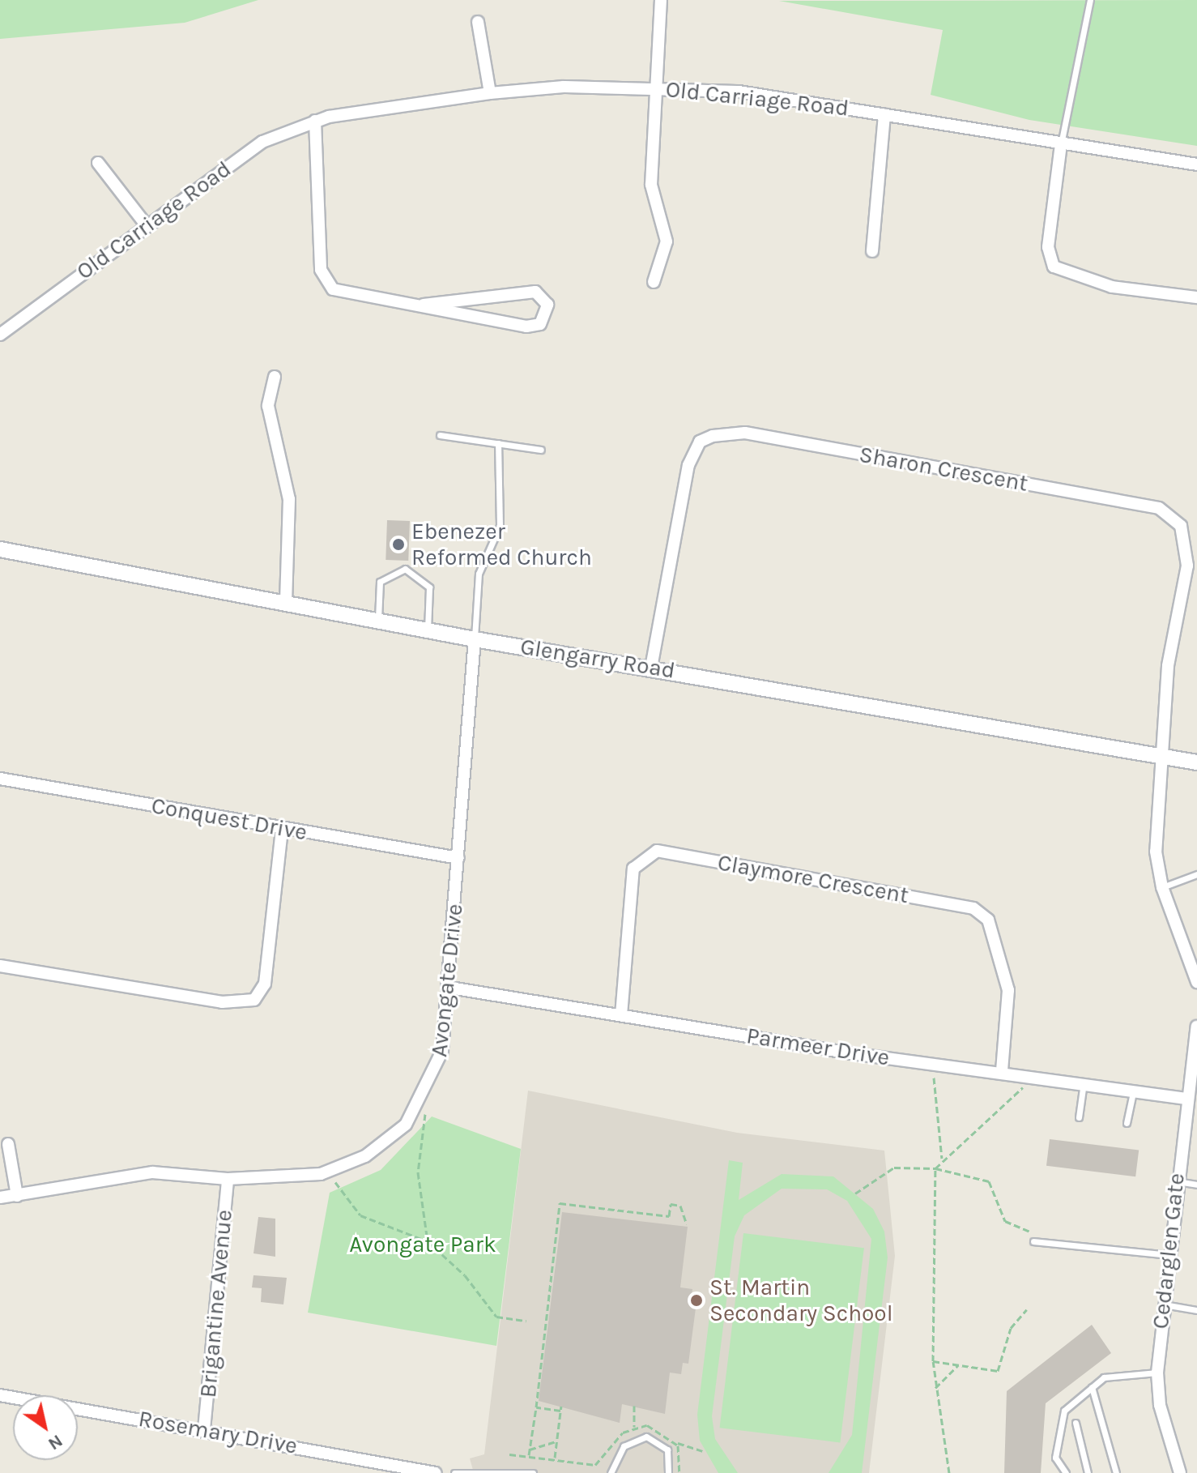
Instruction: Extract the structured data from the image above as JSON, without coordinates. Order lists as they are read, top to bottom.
{
  "streets": {
    "street": [
      "Old Carriage Road",
      "Sharon Crescent",
      "Glengarry Road",
      "Conquest Drive",
      "Claymore Crescent",
      "Avongate Drive",
      "Parmeer Drive",
      "Cedarglen Gate",
      "Brigantine Avenue",
      "Rosemary Drive"
    ]
  },
  "crossings": [
    ["Sharon Crescent", "Glengarry Road"],
    ["Glengarry Road", "Avongate Drive"],
    ["Conquest Drive", "Avongate Drive"],
    ["Claymore Crescent", "Parmeer Drive"],
    ["Avongate Drive", "Parmeer Drive"],
    ["Avongate Drive", "Brigantine Avenue"],
    ["Parmeer Drive", "Cedarglen Gate"],
    ["Brigantine Avenue", "Rosemary Drive"]
  ],
  "parks": ["Avongate Park"],
  "places": ["Ebenezer Reformed Church", "St. Martin Secondary School"],
  "north": "bottom right"
}
